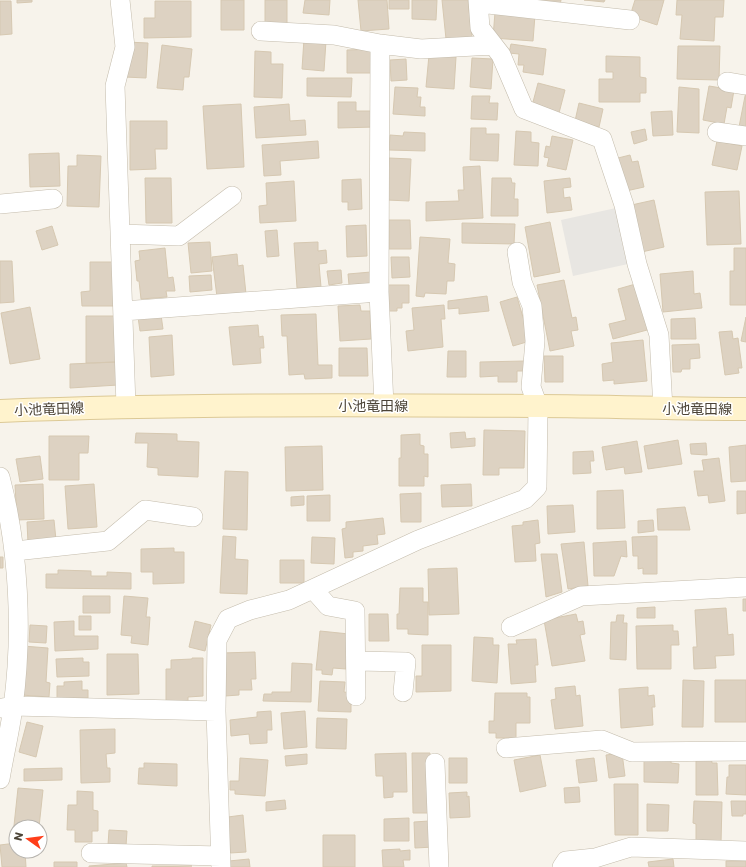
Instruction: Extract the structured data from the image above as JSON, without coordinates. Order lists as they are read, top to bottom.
{
  "streets": {
    "main road": ["小池竜田線"]
  },
  "north": "left"
}
